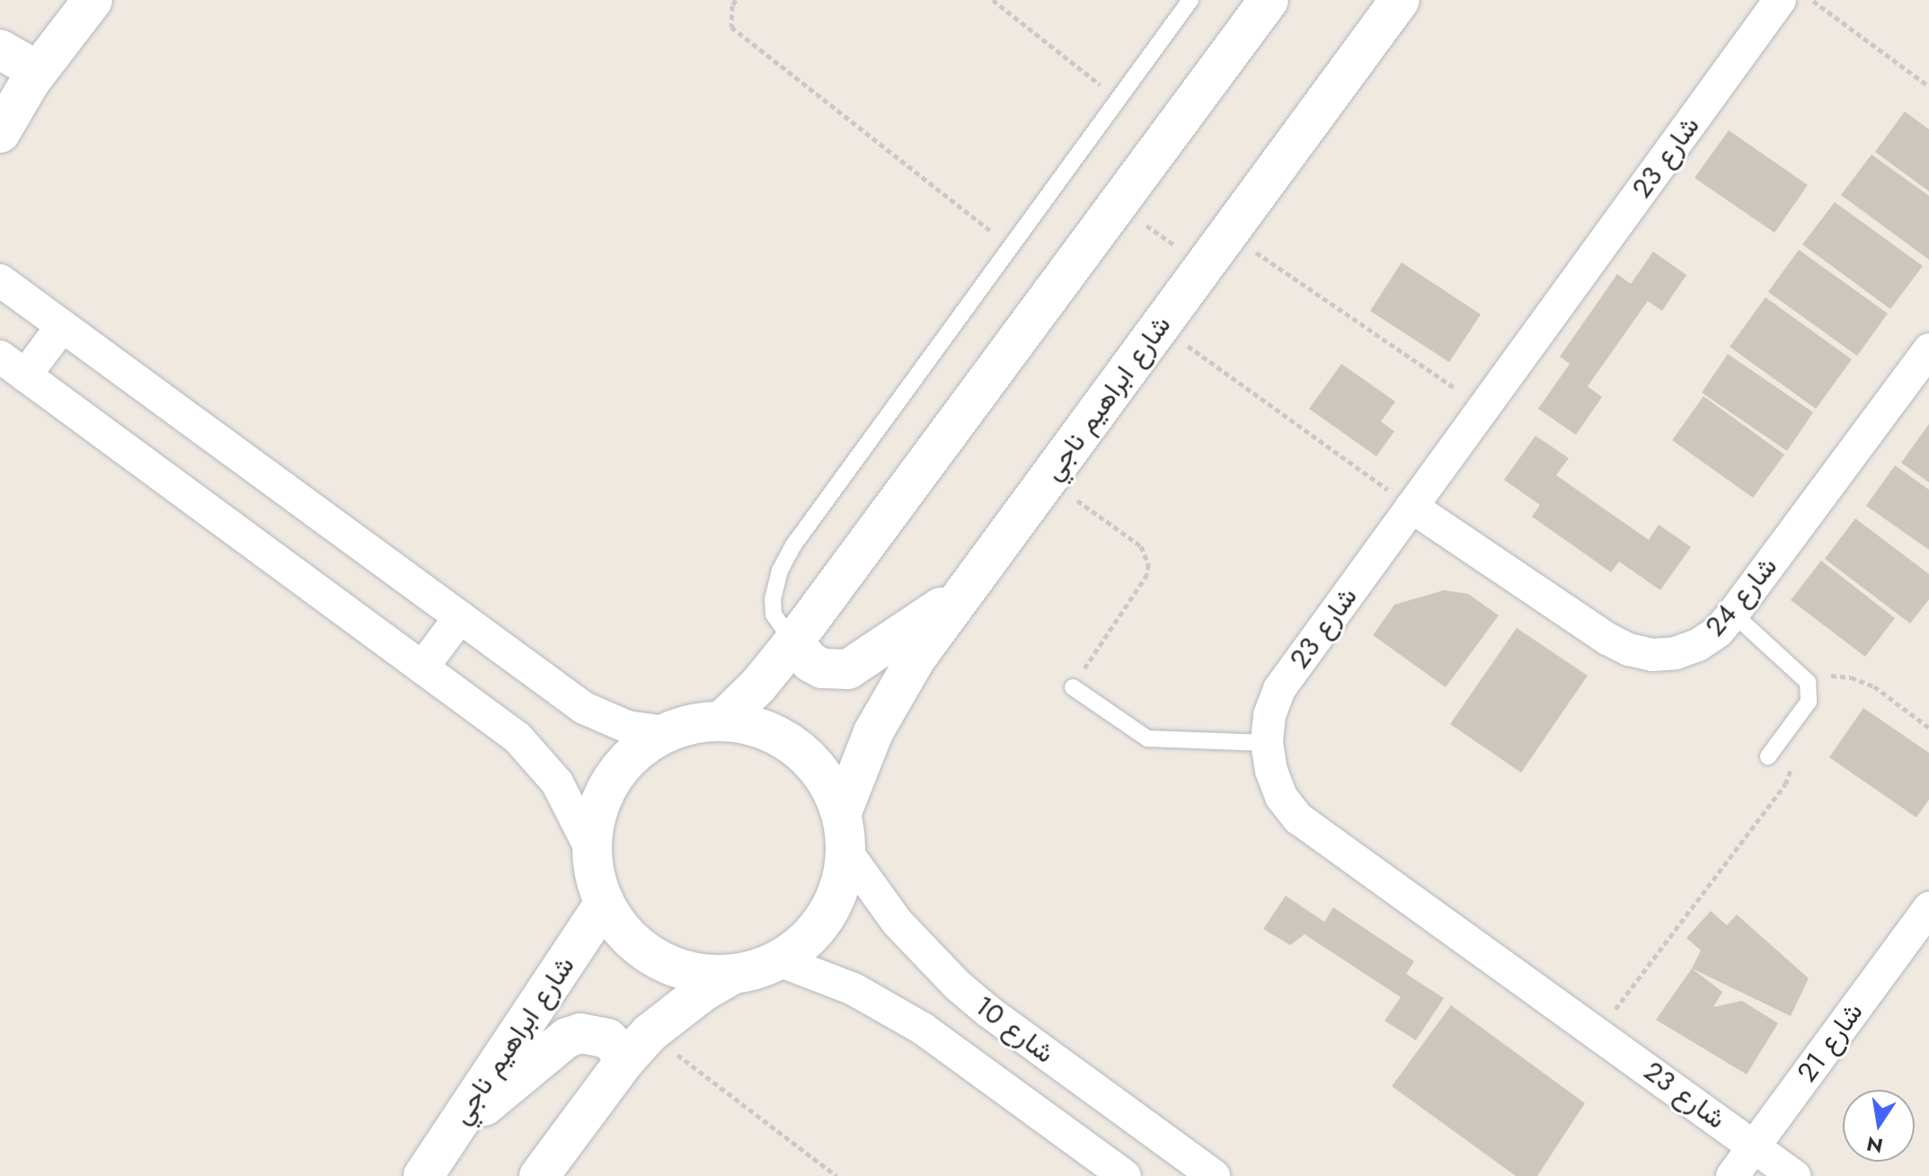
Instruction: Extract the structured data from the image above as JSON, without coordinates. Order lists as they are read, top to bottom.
{
  "streets": {
    "street": [
      "شارع 23",
      "شارع ابراهيم ناجي",
      "شارع 24",
      "شارع 10",
      "شارع 21"
    ]
  },
  "crossings": [
    ["شارع 23", "شارع 24"],
    ["شارع 23", "شارع 21"],
    ["شارع ابراهيم ناجي", "شارع 10"]
  ],
  "north": "bottom"
}
